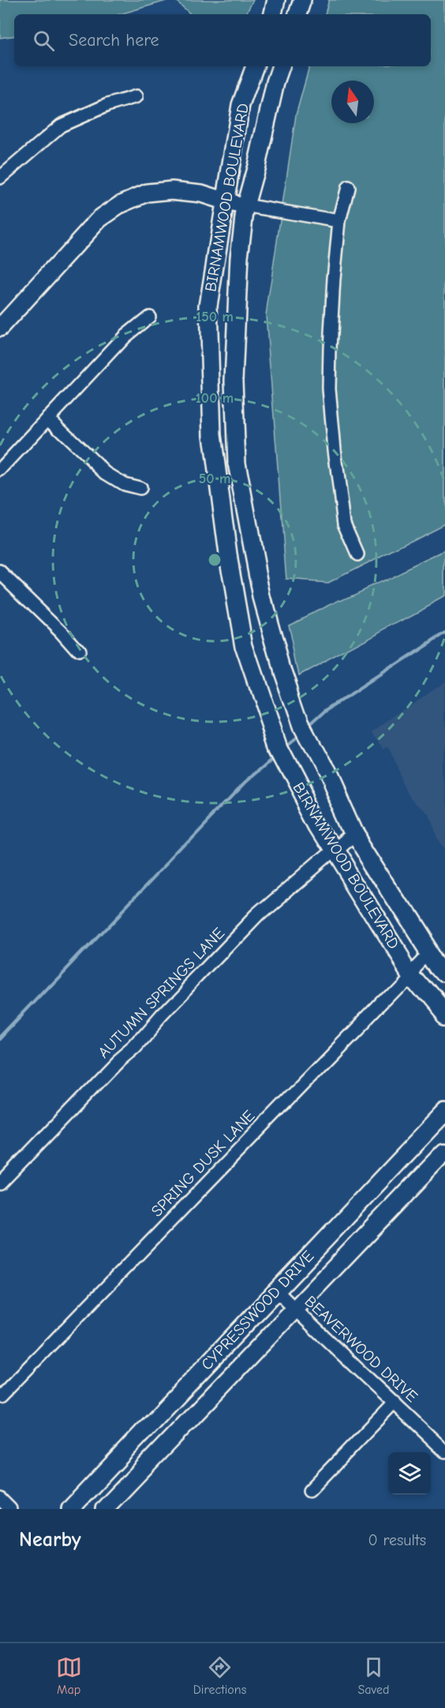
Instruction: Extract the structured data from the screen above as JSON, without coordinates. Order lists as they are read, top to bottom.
{
  "streets": {
    "street": [
      "BIRNAMWOOD BOULEVARD",
      "AUTUMN SPRINGS LANE",
      "SPRING DUSK LANE",
      "CYPRESSWOOD DRIVE",
      "BEAVERWOOD DRIVE"
    ]
  },
  "crossings": [
    ["BIRNAMWOOD BOULEVARD", "AUTUMN SPRINGS LANE"],
    ["BIRNAMWOOD BOULEVARD", "SPRING DUSK LANE"],
    ["CYPRESSWOOD DRIVE", "BEAVERWOOD DRIVE"]
  ],
  "north": "top",
  "page": {
    "search": "Search here",
    "heading": ["Nearby", "0 results"],
    "nav": ["Map", "Directions", "Saved"]
  },
  "rings": ["150 m", "100 m", "50 m"]
}
